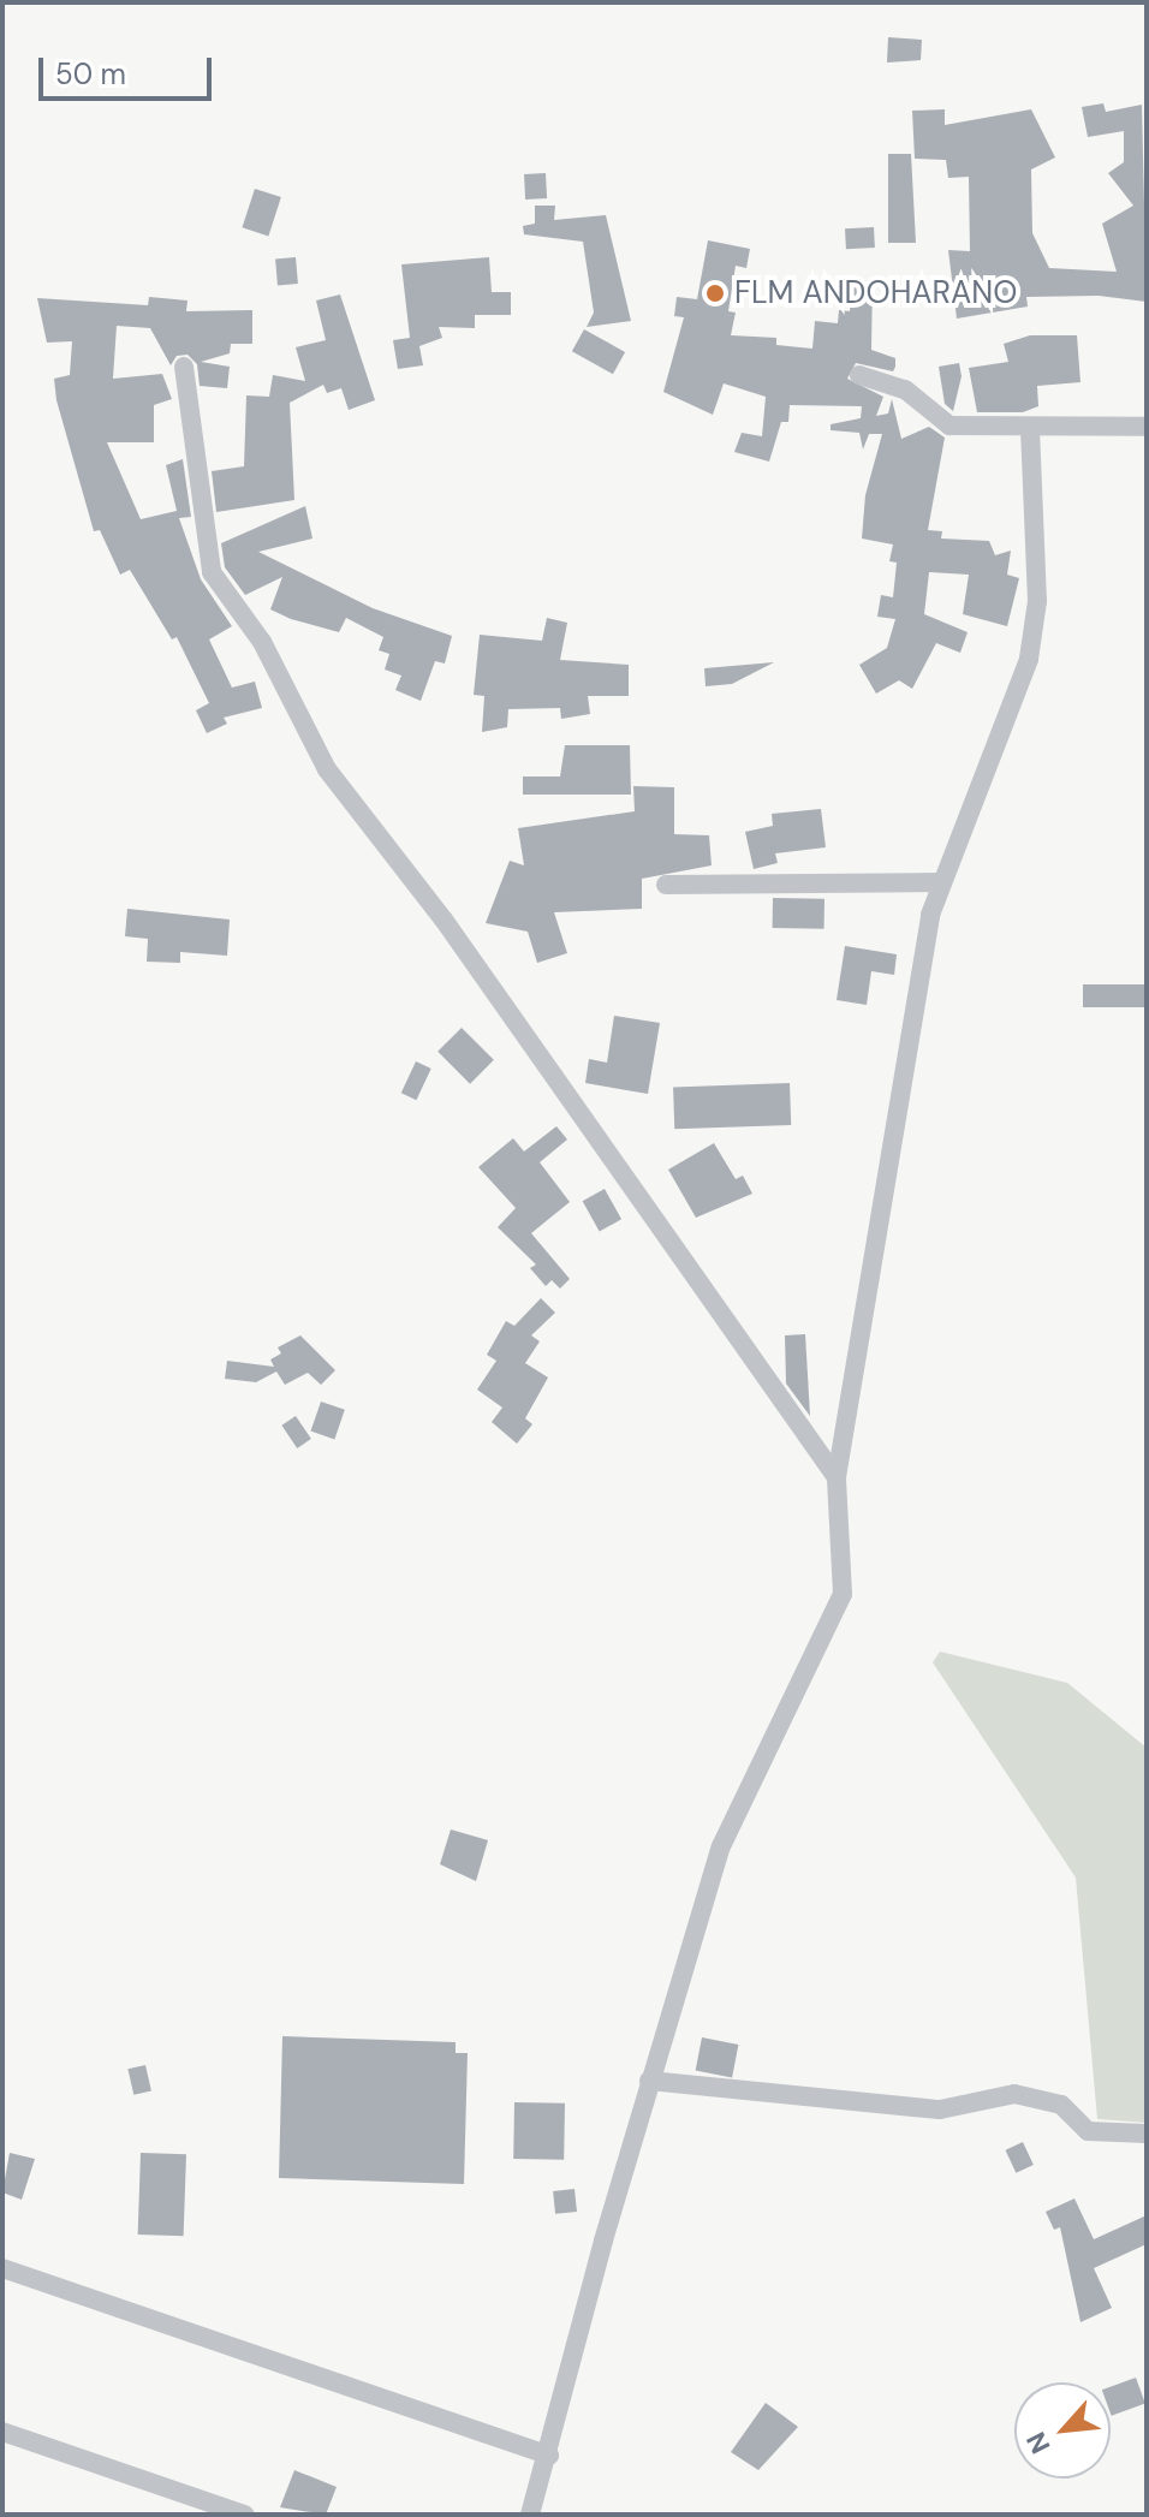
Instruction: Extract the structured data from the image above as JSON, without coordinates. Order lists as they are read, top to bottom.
{
  "places": ["FLM ANDOHARANO"],
  "scale_bar": "50 m",
  "north": "bottom left"
}
